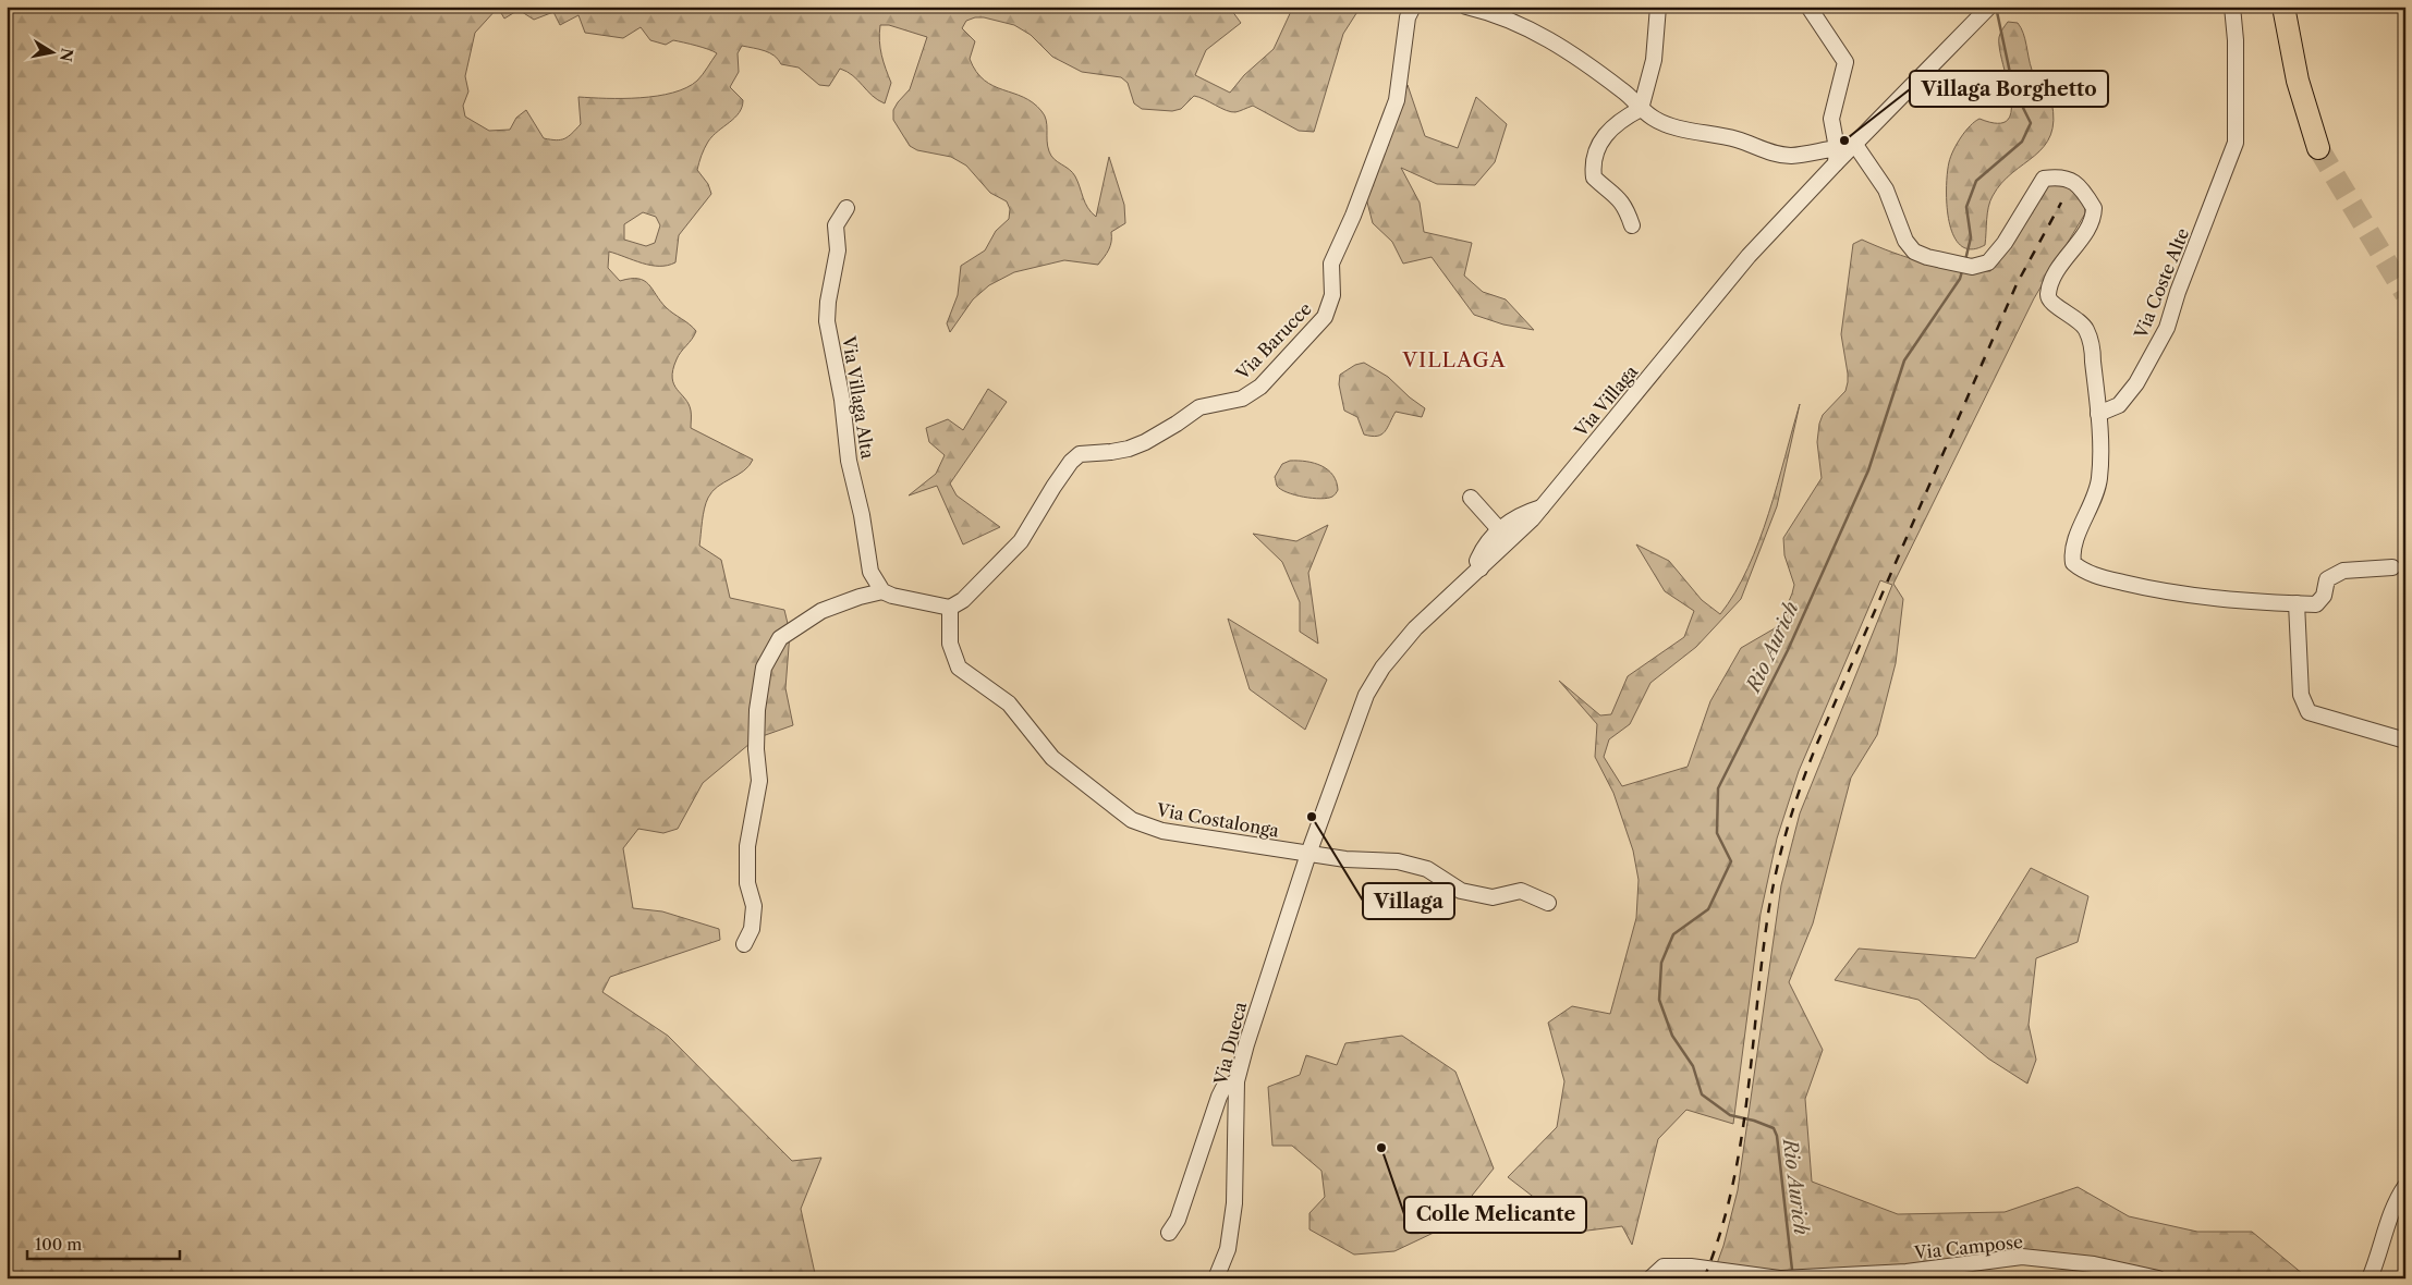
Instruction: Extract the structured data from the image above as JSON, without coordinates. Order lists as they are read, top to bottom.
{
  "streets": {
    "street": [
      "Via Coste Alte",
      "Via Barucce",
      "Via Villaga Alta",
      "Via Villaga",
      "Via Costalonga",
      "Via Dueca",
      "Via Campose"
    ]
  },
  "crossings": [
    ["Via Barucce", "Via Costalonga"],
    ["Via Villaga", "Via Costalonga"],
    ["Via Villaga", "Via Dueca"],
    ["Via Costalonga", "Via Dueca"]
  ],
  "districts": ["VILLAGA"],
  "water": ["Rio Aurich"],
  "places": ["Villaga Borghetto", "Villaga", "Colle Melicante"],
  "scale_bar": "100 m",
  "north": "right"
}
